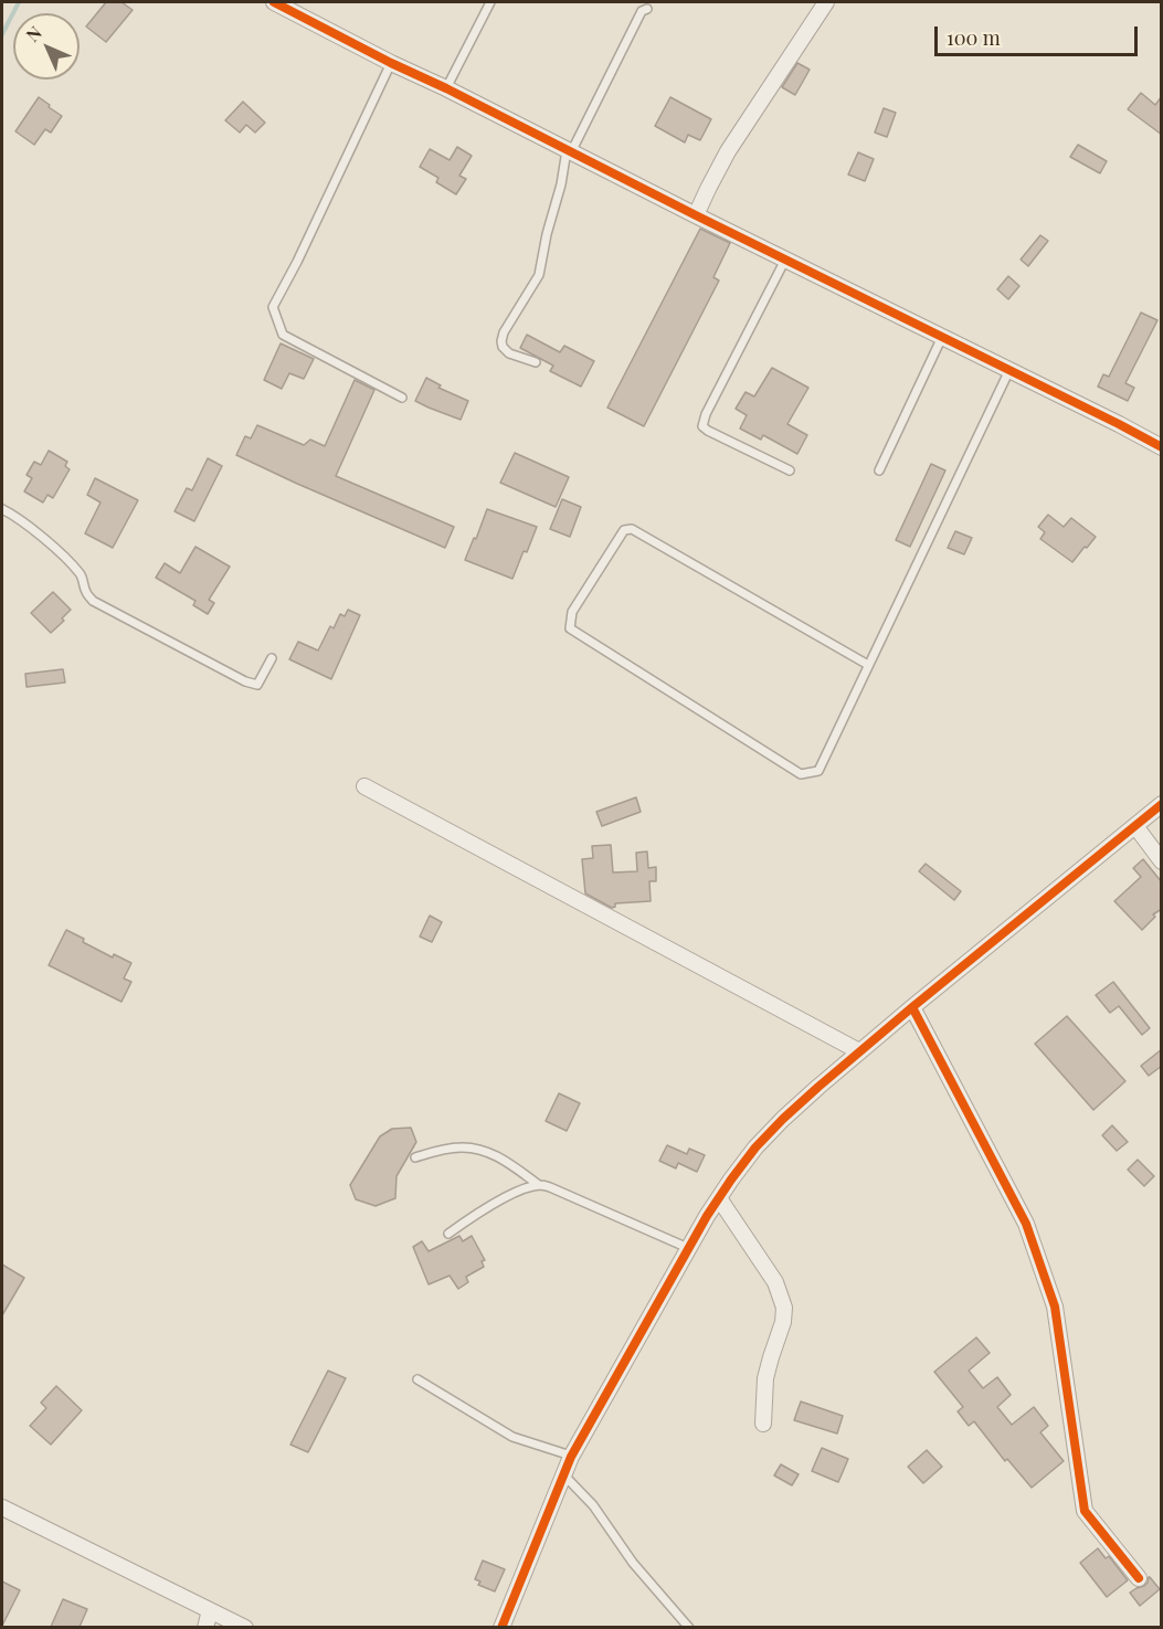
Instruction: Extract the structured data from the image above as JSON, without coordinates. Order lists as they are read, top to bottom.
{
  "scale_bar": "100 m",
  "north": "top left"
}
